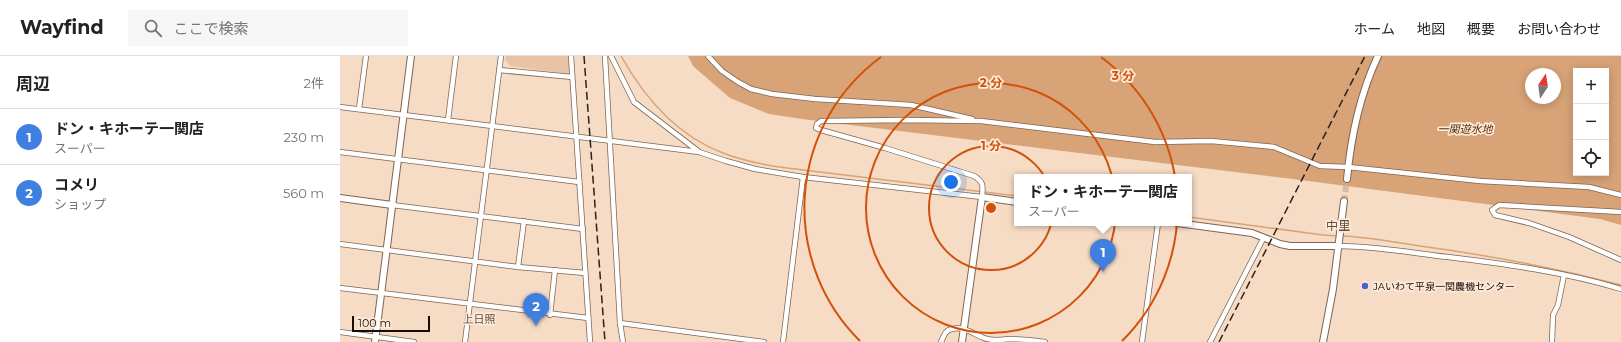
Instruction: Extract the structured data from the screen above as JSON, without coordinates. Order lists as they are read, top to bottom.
{
  "districts": ["中里", "上日照"],
  "water": ["一関遊水地"],
  "places": ["JAいわて平泉一関農機センター"],
  "scale_bar": "100 m",
  "north": "top",
  "page": {
    "header": "Wayfind",
    "search": "ここで検索",
    "nav": [
      "ホーム",
      "地図",
      "概要",
      "お問い合わせ"
    ],
    "heading": ["周辺", "2件"],
    "map_buttons": ["+", "−"],
    "list": [
      {
        "mark": "1",
        "name": "ドン・キホーテ一関店",
        "note": "スーパー",
        "value": "230 m"
      },
      {
        "mark": "2",
        "name": "コメリ",
        "note": "ショップ",
        "value": "560 m"
      }
    ],
    "popup": ["ドン・キホーテ一関店", "スーパー"],
    "pins": ["1", "2"],
    "scale": "100 m"
  },
  "rings": ["3 分", "2 分", "1 分"]
}
